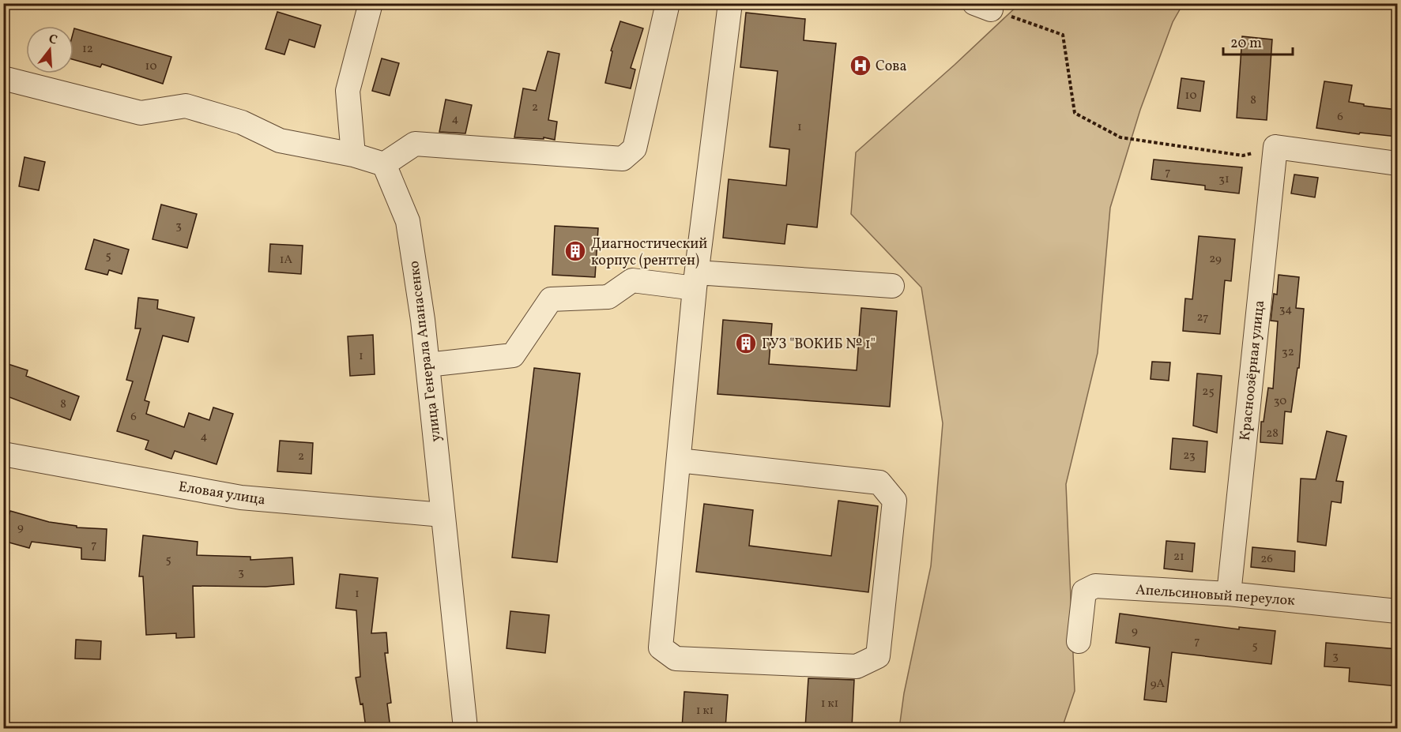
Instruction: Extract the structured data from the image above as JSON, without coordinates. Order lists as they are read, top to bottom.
{
  "streets": {
    "street": [
      "улица Генерала Апанасенко",
      "Красноозёрная улица",
      "Еловая улица",
      "Апельсиновый переулок"
    ]
  },
  "crossings": [
    ["улица Генерала Апанасенко", "Еловая улица"],
    ["Красноозёрная улица", "Апельсиновый переулок"]
  ],
  "places": {
    "hospital": ["Сова"],
    "building": ["Диагностический корпус (рентген)", "ГУЗ \"ВОКИБ № 1\""]
  },
  "house_numbers": [
    "12",
    "10",
    "10",
    "8",
    "2",
    "6",
    "4",
    "1",
    "7",
    "31",
    "3",
    "5",
    "29",
    "1А",
    "34",
    "27",
    "32",
    "1",
    "25",
    "30",
    "8",
    "6",
    "28",
    "4",
    "23",
    "2",
    "9",
    "7",
    "21",
    "26",
    "5",
    "3",
    "1",
    "9",
    "7",
    "5",
    "3",
    "9А",
    "1 к1",
    "1 к1"
  ],
  "scale_bar": "20 m",
  "north": "top"
}
